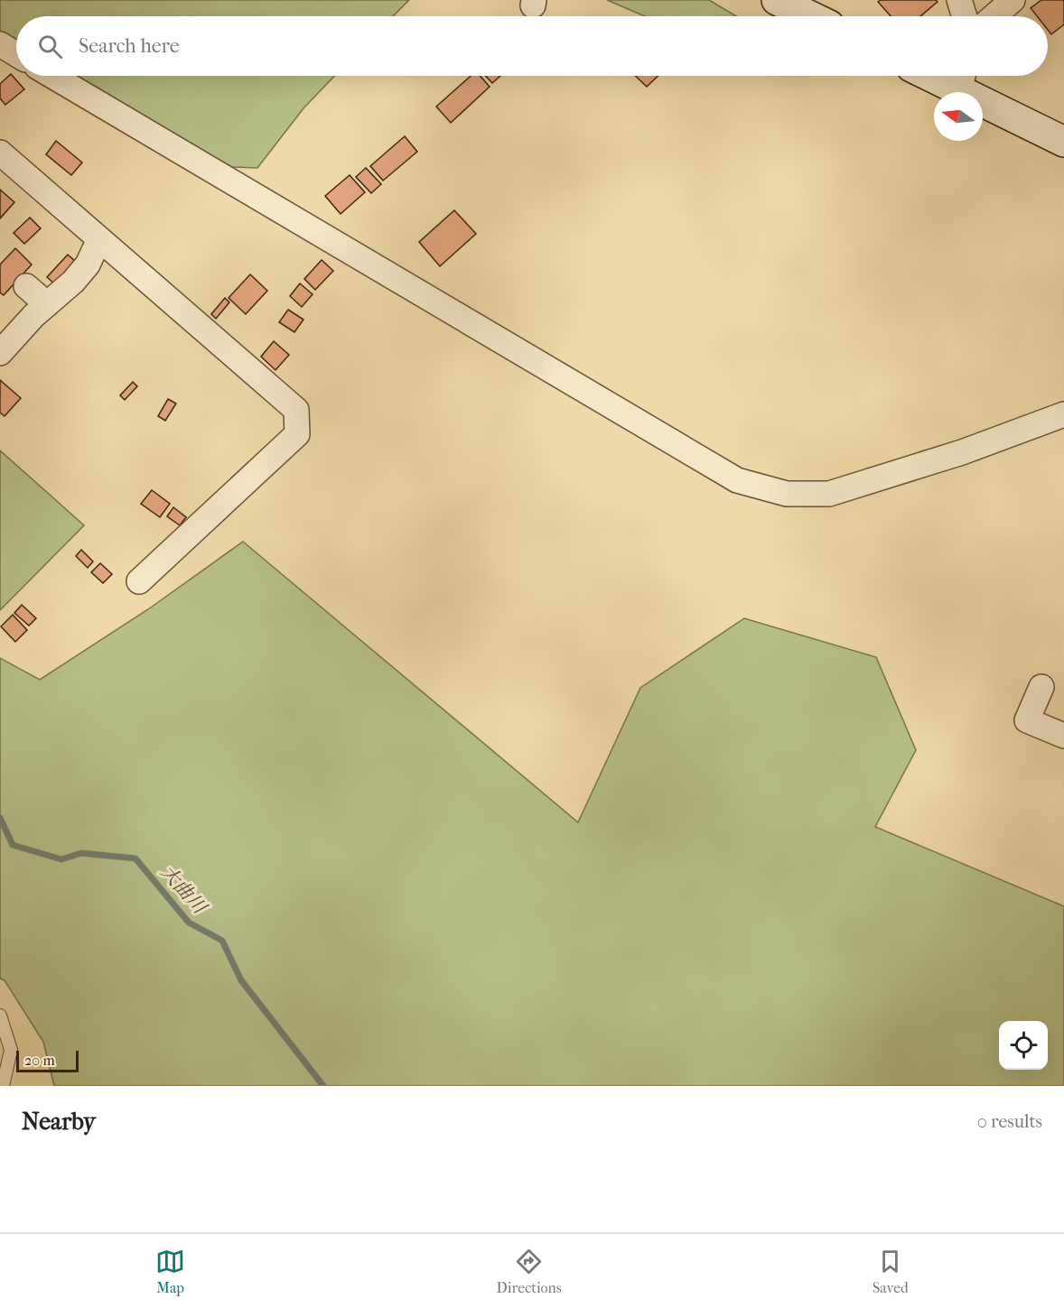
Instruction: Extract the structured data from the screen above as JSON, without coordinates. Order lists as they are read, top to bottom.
{
  "water": ["大曲川"],
  "scale_bar": "20 m",
  "north": "left",
  "page": {
    "search": "Search here",
    "scale": "20 m",
    "heading": ["Nearby", "0 results"],
    "nav": ["Map", "Directions", "Saved"]
  }
}
